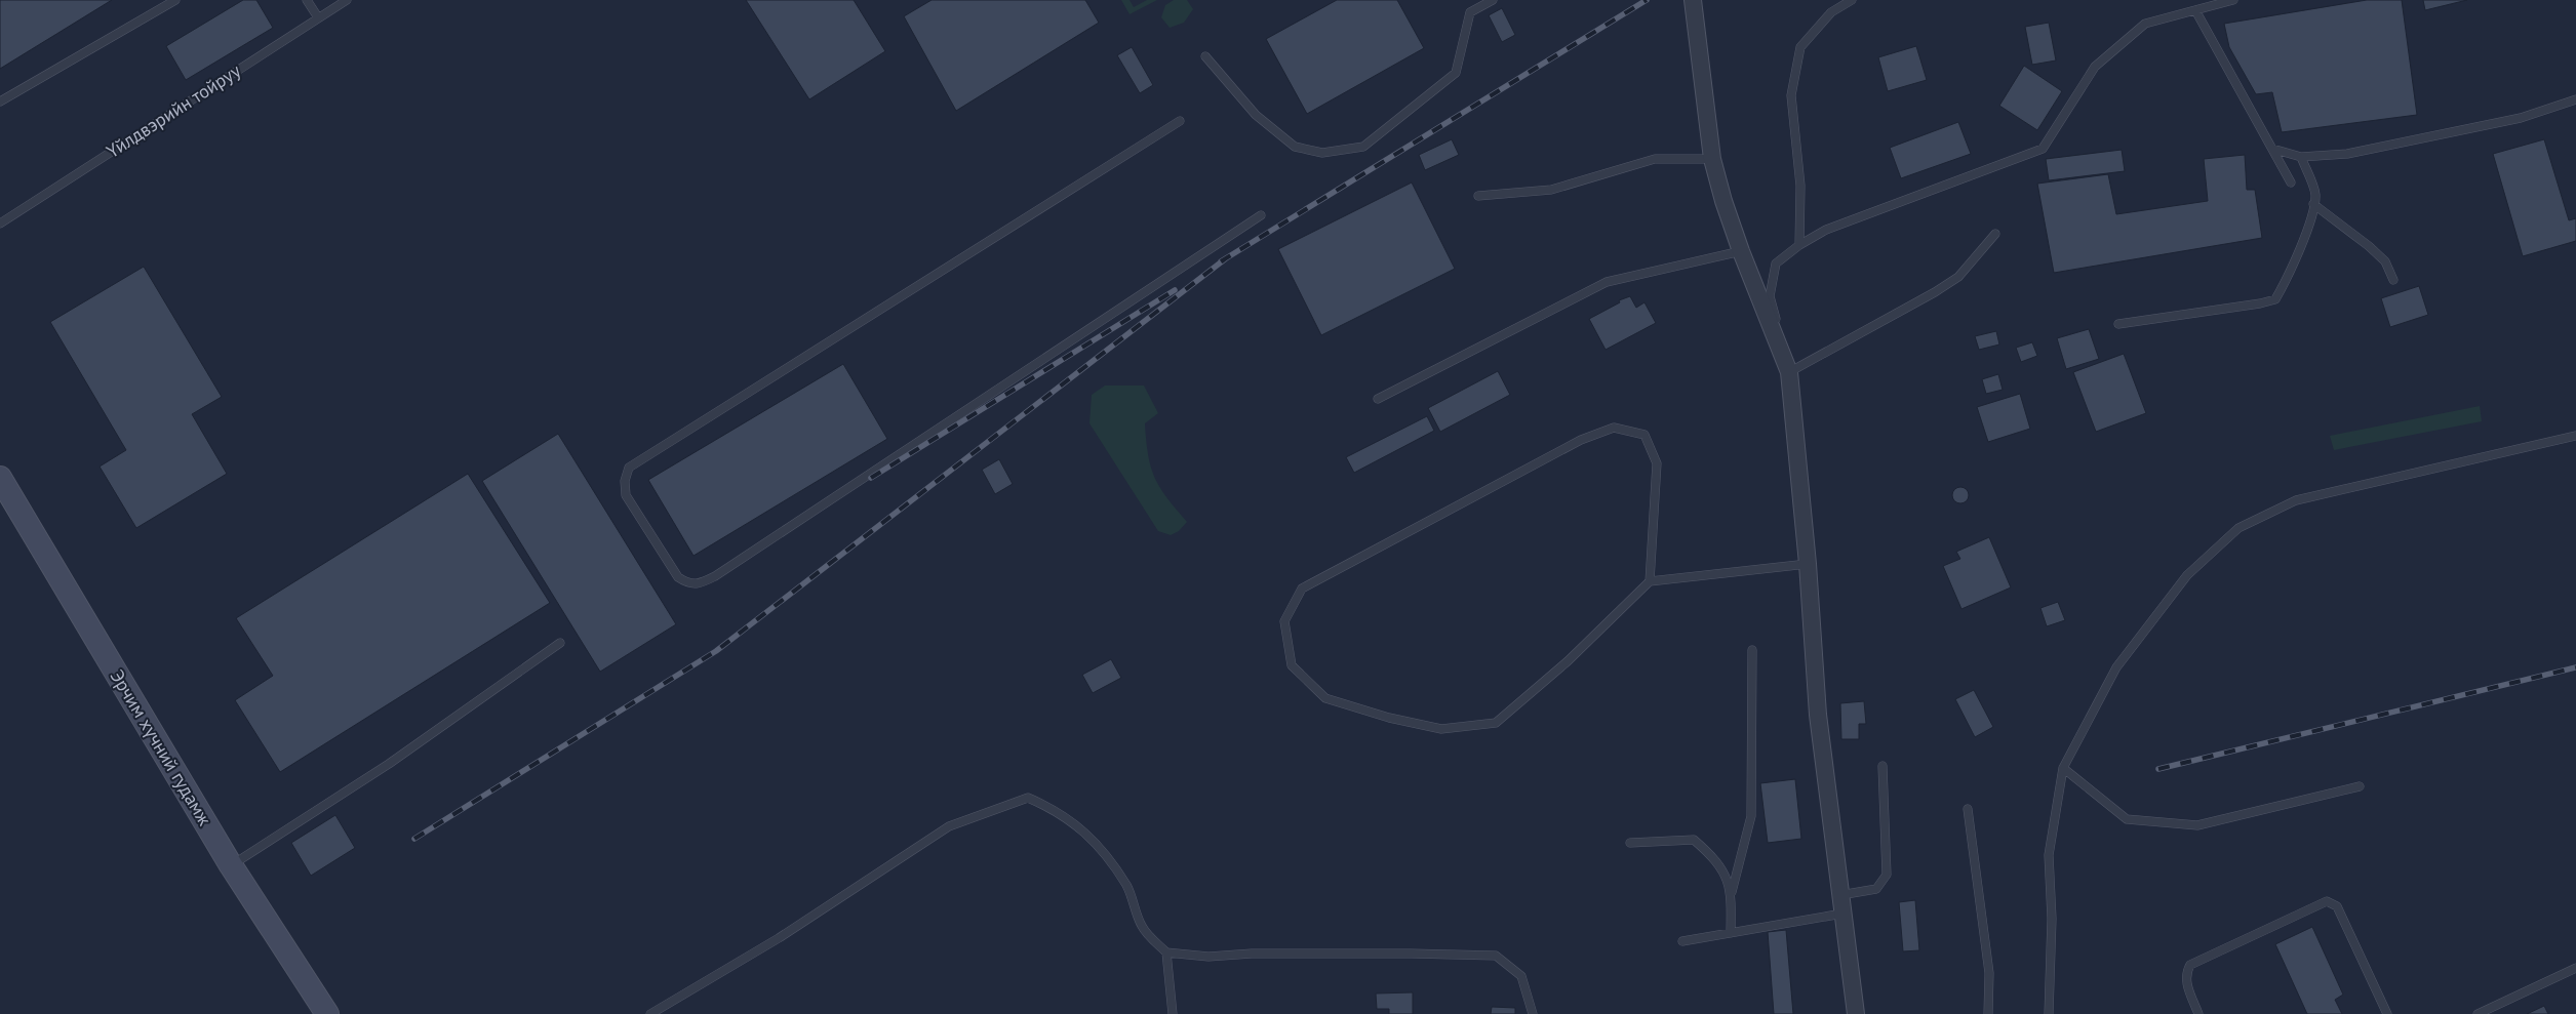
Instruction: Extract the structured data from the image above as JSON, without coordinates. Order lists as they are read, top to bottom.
{
  "streets": {
    "main road": ["Эрчим хүчний гудамж"],
    "lane": ["Үйлдвэрийн тойруу"]
  }
}
